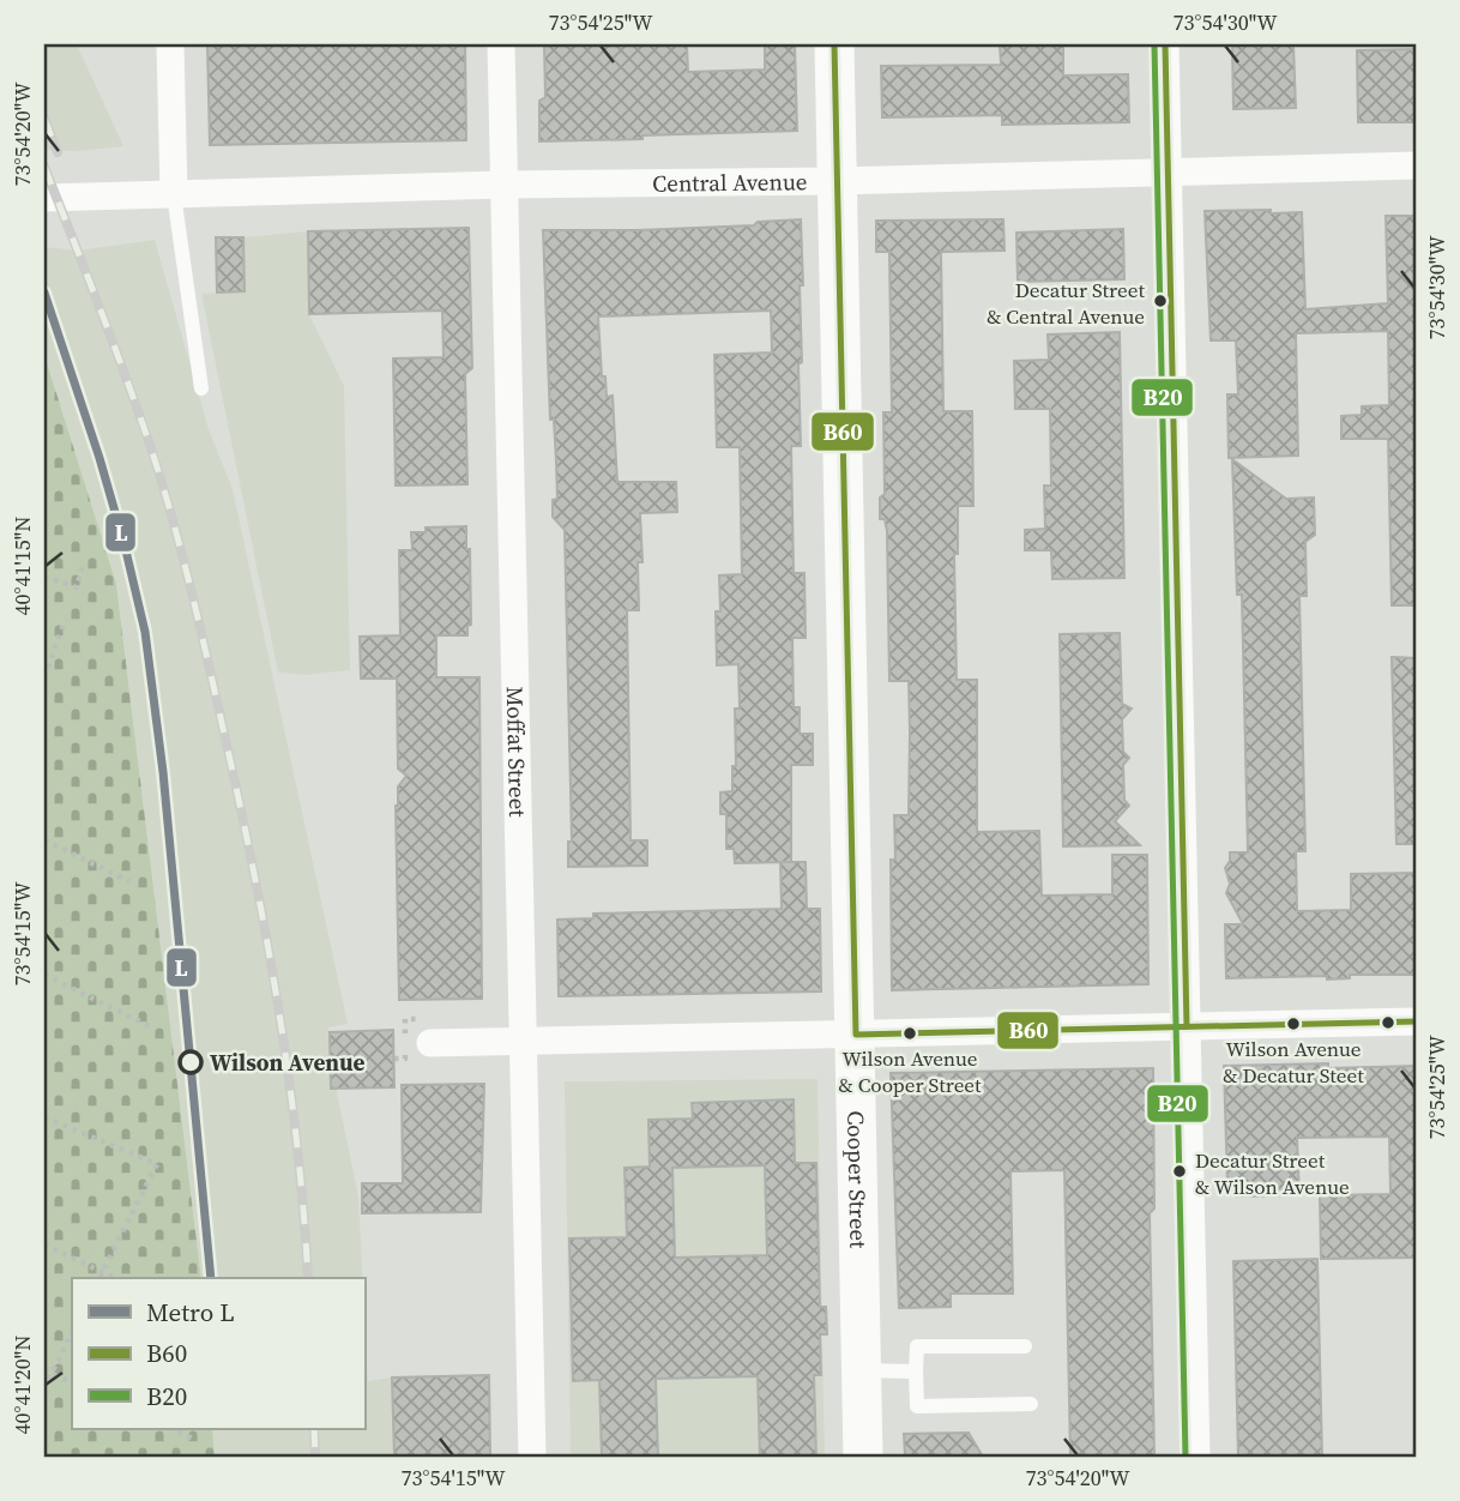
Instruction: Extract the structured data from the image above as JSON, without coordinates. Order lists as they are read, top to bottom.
{
  "streets": {
    "main road": ["Cooper Street"],
    "street": ["Central Avenue", "Moffat Street"]
  },
  "crossings": [
    ["Central Avenue", "Moffat Street"],
    ["Central Avenue", "Cooper Street"]
  ],
  "places": [
    "Decatur Street & Central Avenue",
    "Wilson Avenue & Decatur Steet",
    "Wilson Avenue & Cooper Street",
    "Wilson Avenue",
    "Decatur Street & Wilson Avenue"
  ],
  "lines": ["transit line B60", "transit line B20", "metro line L"],
  "legend": ["Metro L", "B60", "B20"],
  "coordinates": [
    "73°54'25\"W",
    "73°54'30\"W",
    "73°54'20\"W",
    "40°41'15\"N",
    "73°54'15\"W",
    "40°41'20\"N"
  ]
}
